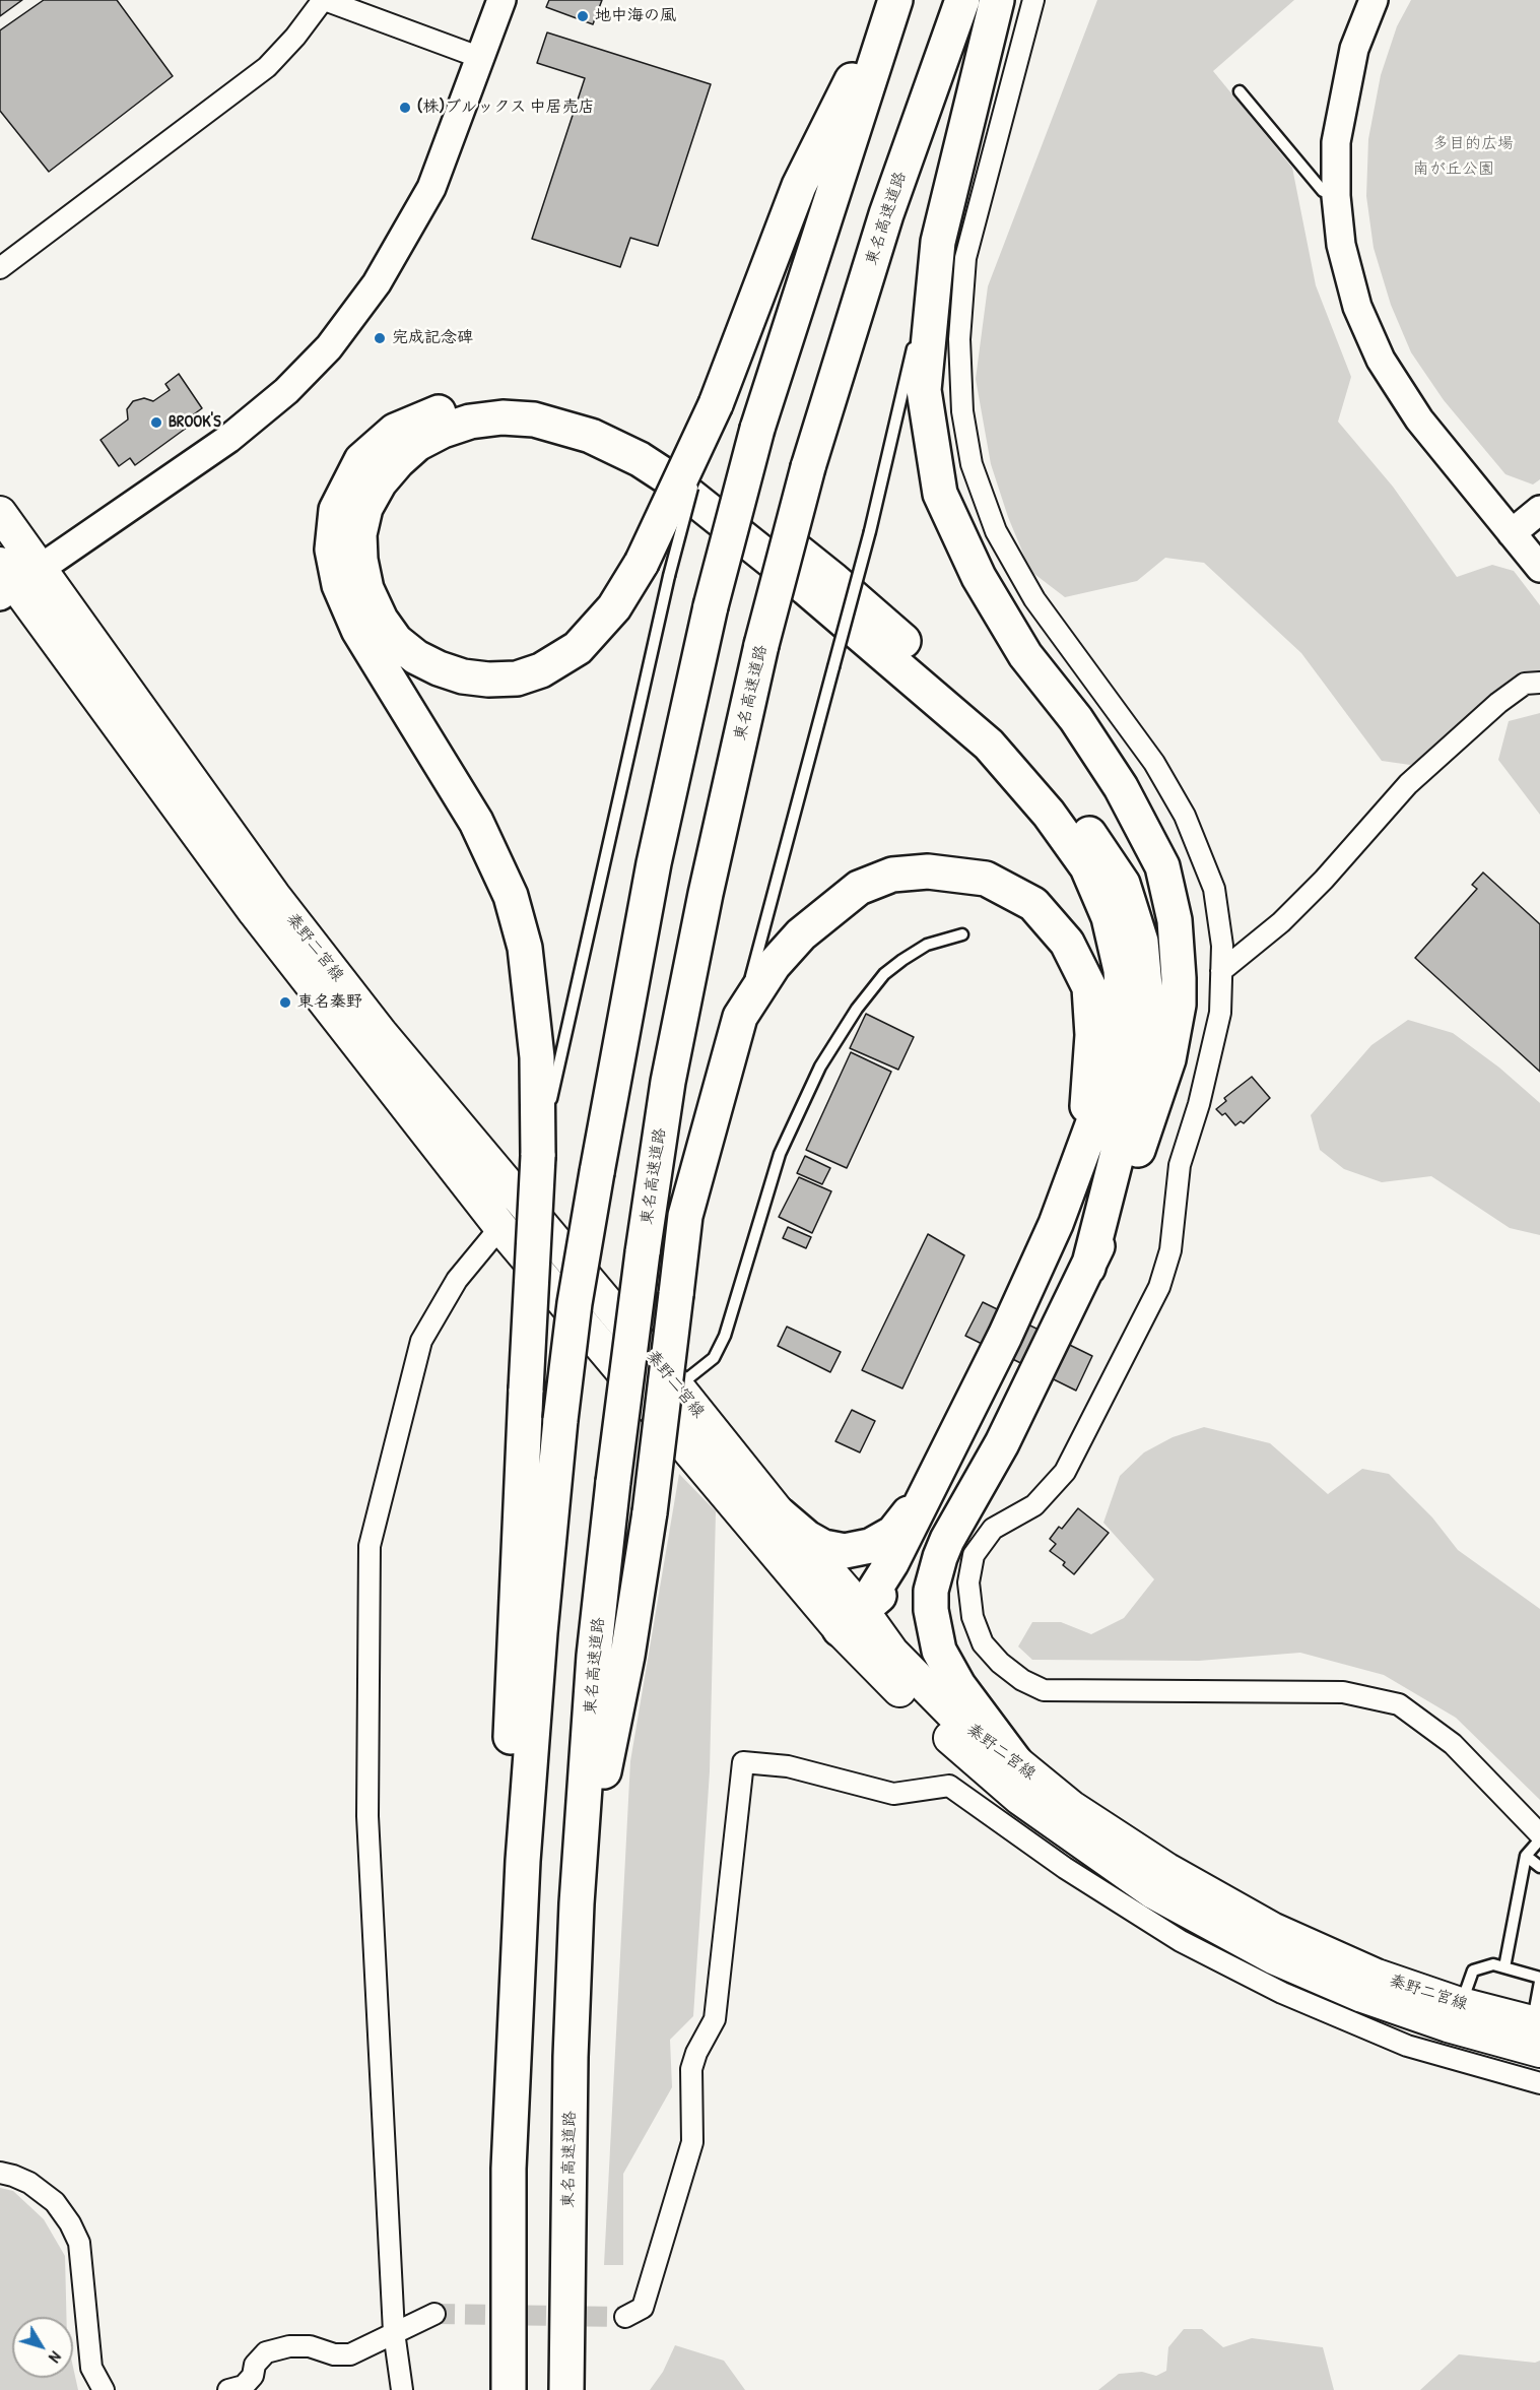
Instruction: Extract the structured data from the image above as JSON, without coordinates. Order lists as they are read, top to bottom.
{
  "streets": {
    "highway": ["東名高速道路"],
    "main road": ["秦野二宮線"]
  },
  "parks": ["多目的広場", "南が丘公園"],
  "places": [
    "地中海の風",
    "(株)ブルックス 中居売店",
    "完成記念碑",
    "BROOK'S",
    "東名秦野"
  ],
  "north": "bottom right"
}
